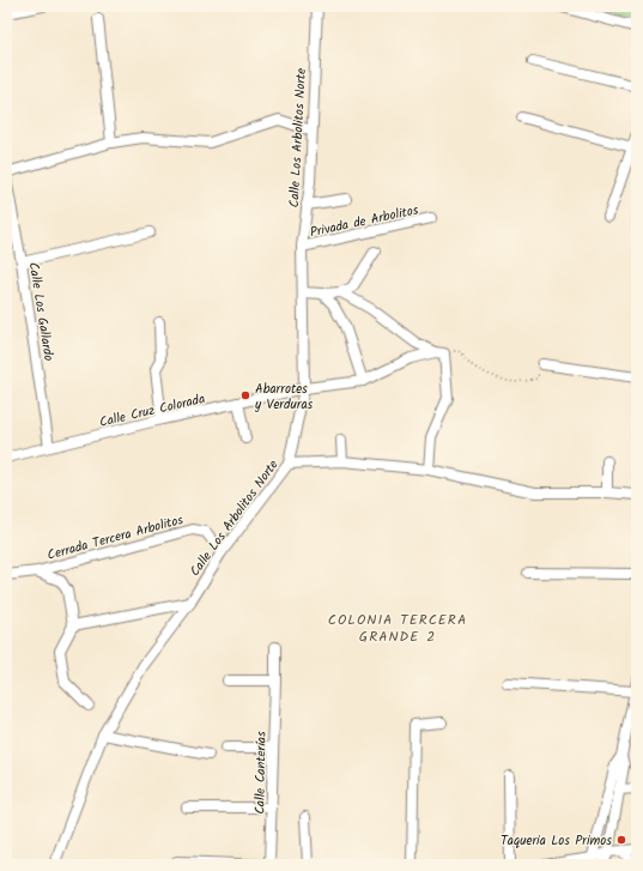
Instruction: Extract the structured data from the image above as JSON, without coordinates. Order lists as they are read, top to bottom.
{
  "streets": {
    "street": [
      "Calle Los Arbolitos Norte",
      "Privada de Arbolitos",
      "Calle Los Gallardo",
      "Calle Cruz Colorada",
      "Cerrada Tercera Arbolitos",
      "Calle Canterías"
    ]
  },
  "crossings": [
    ["Calle Los Arbolitos Norte", "Privada de Arbolitos"],
    ["Calle Los Arbolitos Norte", "Calle Cruz Colorada"],
    ["Calle Los Arbolitos Norte", "Cerrada Tercera Arbolitos"],
    ["Calle Los Gallardo", "Calle Cruz Colorada"]
  ],
  "districts": ["COLONIA TERCERA GRANDE 2"],
  "places": ["Abarrotes y Verduras", "Taqueria Los Primos"]
}
